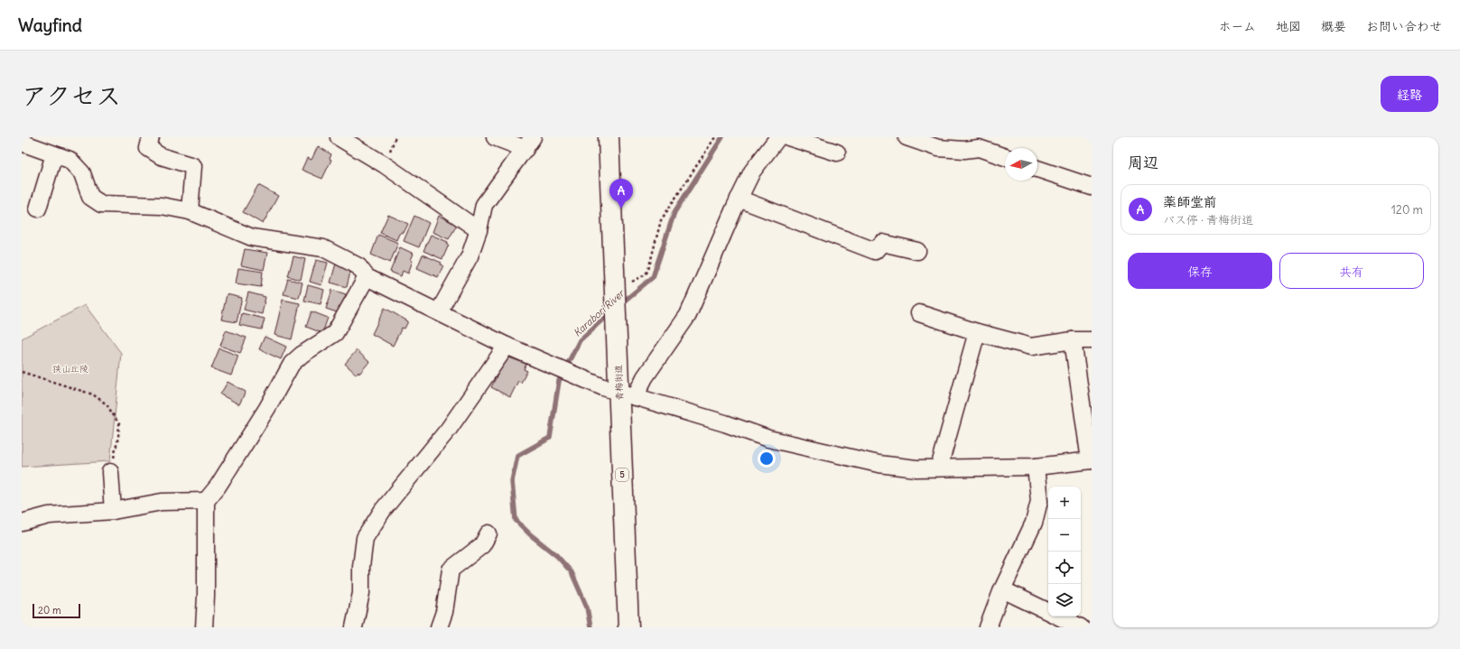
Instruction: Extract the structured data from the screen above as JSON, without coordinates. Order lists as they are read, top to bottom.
{
  "streets": {
    "main road": ["青梅街道", "5"]
  },
  "water": ["Karabori River"],
  "parks": ["狭山丘陵"],
  "scale_bar": "20 m",
  "north": "left",
  "page": {
    "header": "Wayfind",
    "nav": [
      "ホーム",
      "地図",
      "概要",
      "お問い合わせ"
    ],
    "title": "アクセス",
    "buttons": [
      "経路",
      ["保存", "共有"]
    ],
    "heading": "周辺",
    "pins": "A",
    "list": [
      {
        "mark": "A",
        "name": "薬師堂前",
        "note": "バス停 · 青梅街道",
        "value": "120 m"
      }
    ],
    "map_buttons": ["+", "−"],
    "scale": "20 m"
  }
}
